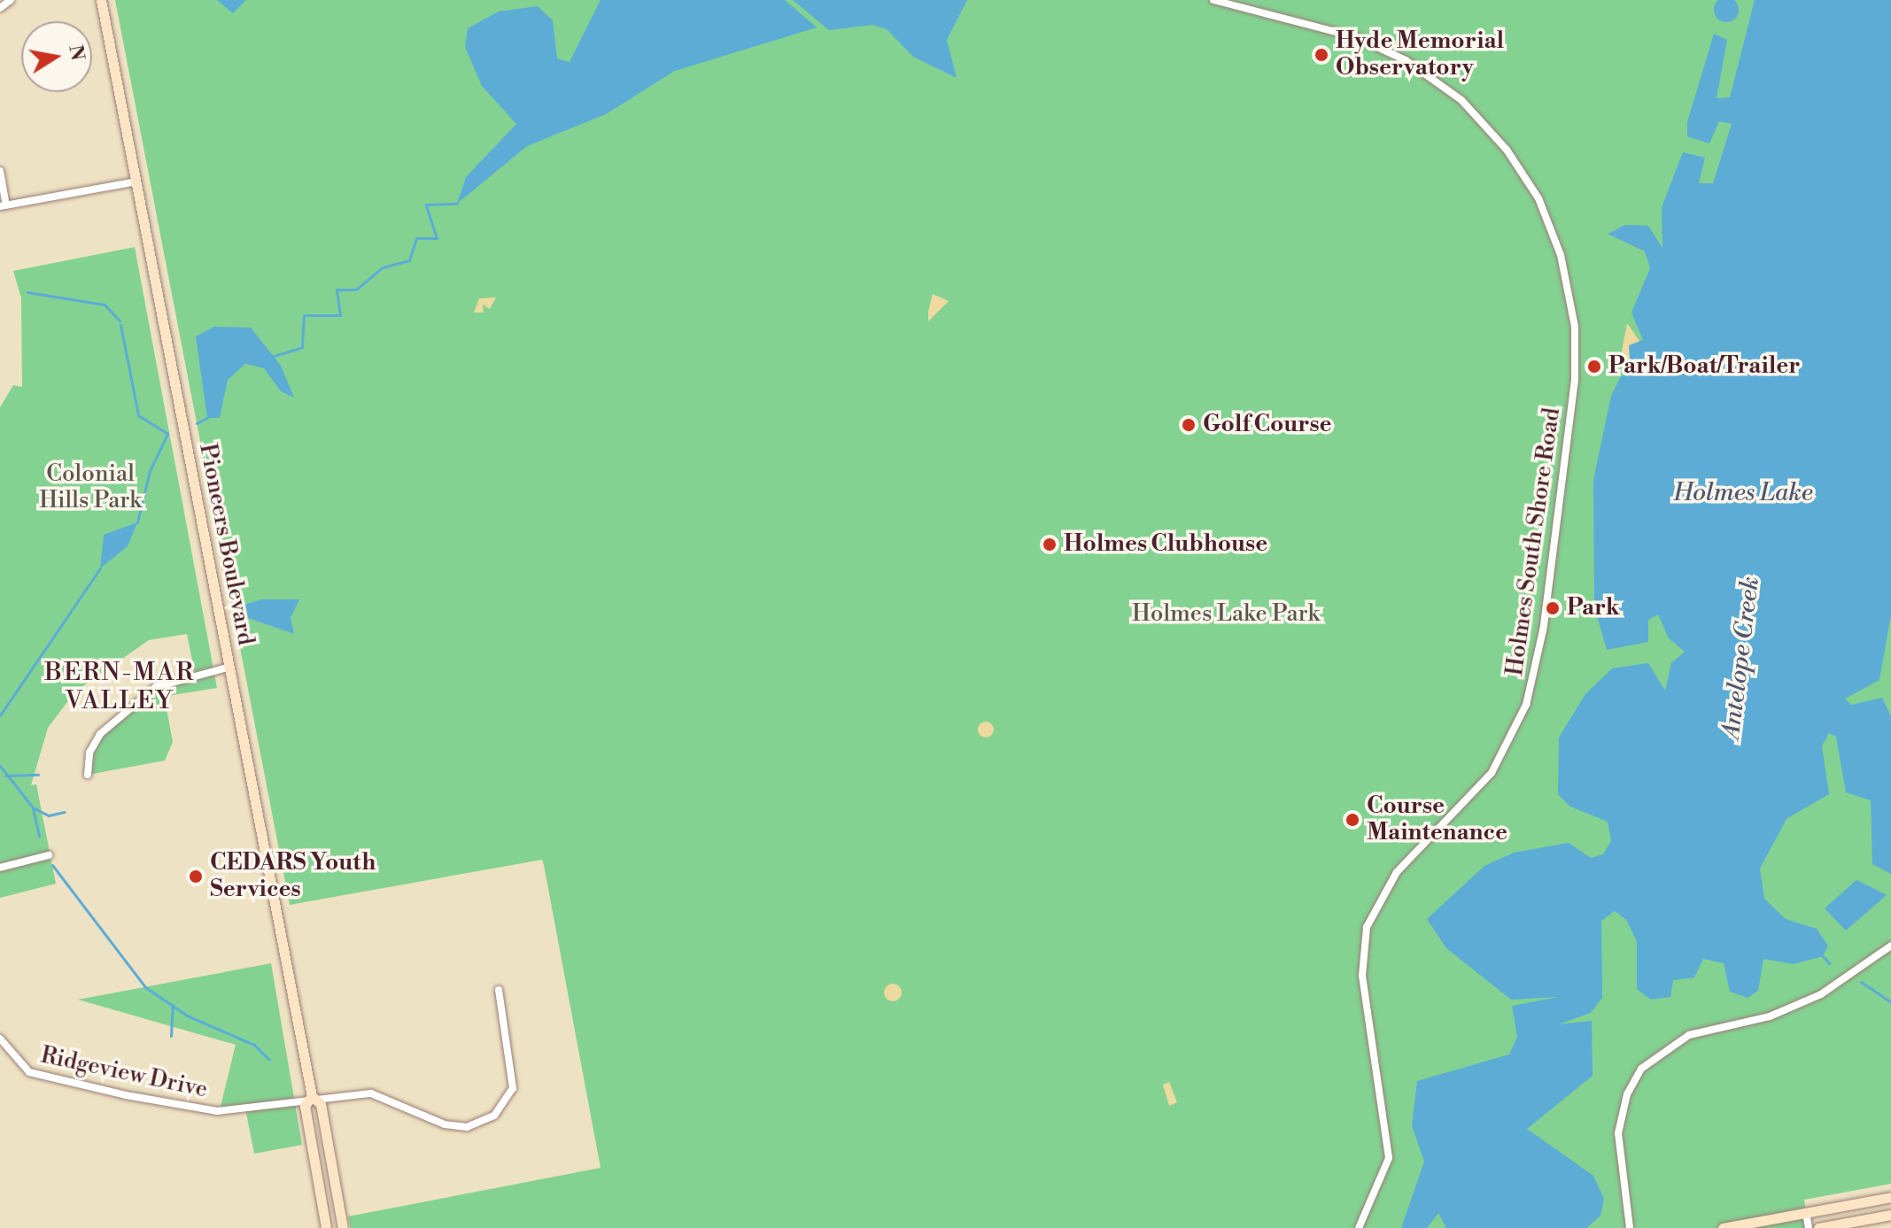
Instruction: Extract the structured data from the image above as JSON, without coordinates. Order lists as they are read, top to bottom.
{
  "streets": {
    "main road": ["Pioneers Boulevard"],
    "street": ["Holmes South Shore Road", "Ridgeview Drive"]
  },
  "crossings": [
    ["Pioneers Boulevard", "Ridgeview Drive"]
  ],
  "districts": ["BERN-MAR VALLEY"],
  "water": ["Holmes Lake", "Antelope Creek"],
  "parks": ["Colonial Hills Park", "Holmes Lake Park"],
  "places": [
    "Hyde Memorial Observatory",
    "Park/Boat/Trailer",
    "Golf Course",
    "Holmes Clubhouse",
    "Park",
    "Course Maintenance",
    "CEDARS Youth Services"
  ],
  "north": "right"
}
